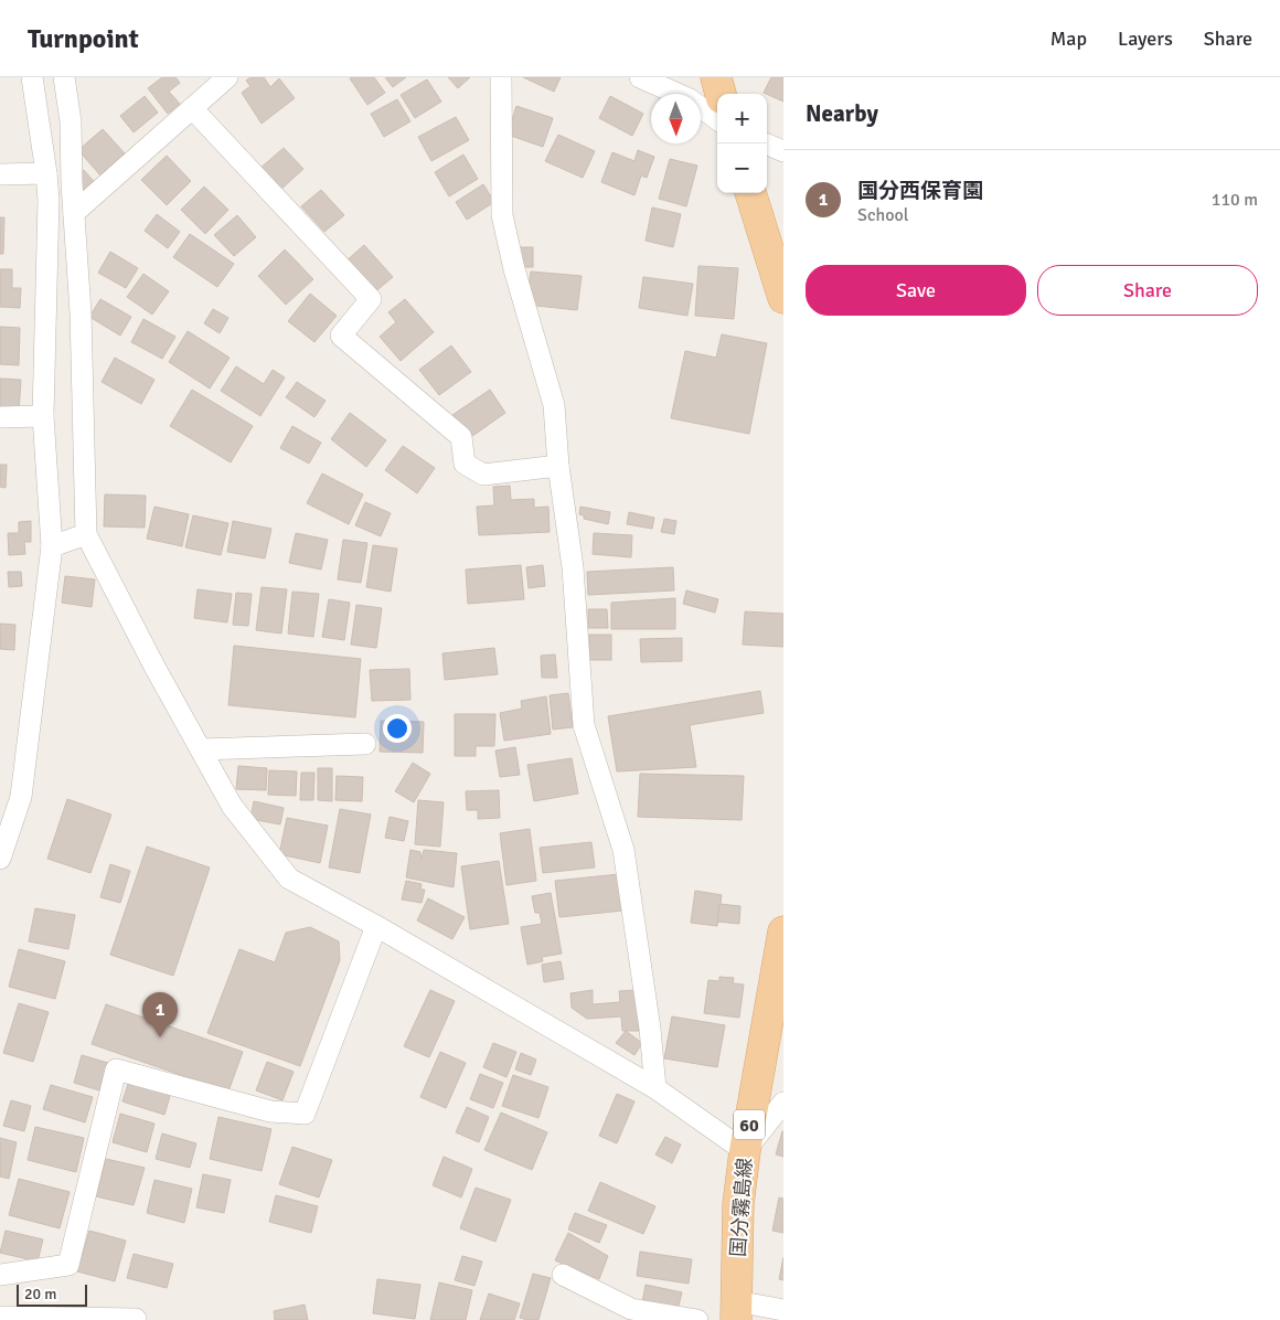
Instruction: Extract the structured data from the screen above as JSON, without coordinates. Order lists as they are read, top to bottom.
{
  "streets": {
    "main road": ["60", "国分霧島線"]
  },
  "scale_bar": "20 m",
  "north": "bottom",
  "page": {
    "header": "Turnpoint",
    "nav": ["Map", "Layers", "Share"],
    "heading": "Nearby",
    "map_buttons": ["+", "−"],
    "list": [
      {
        "mark": "1",
        "name": "国分西保育園",
        "note": "School",
        "value": "110 m"
      }
    ],
    "buttons": ["Save", "Share"],
    "pins": "1",
    "scale": "20 m"
  }
}
